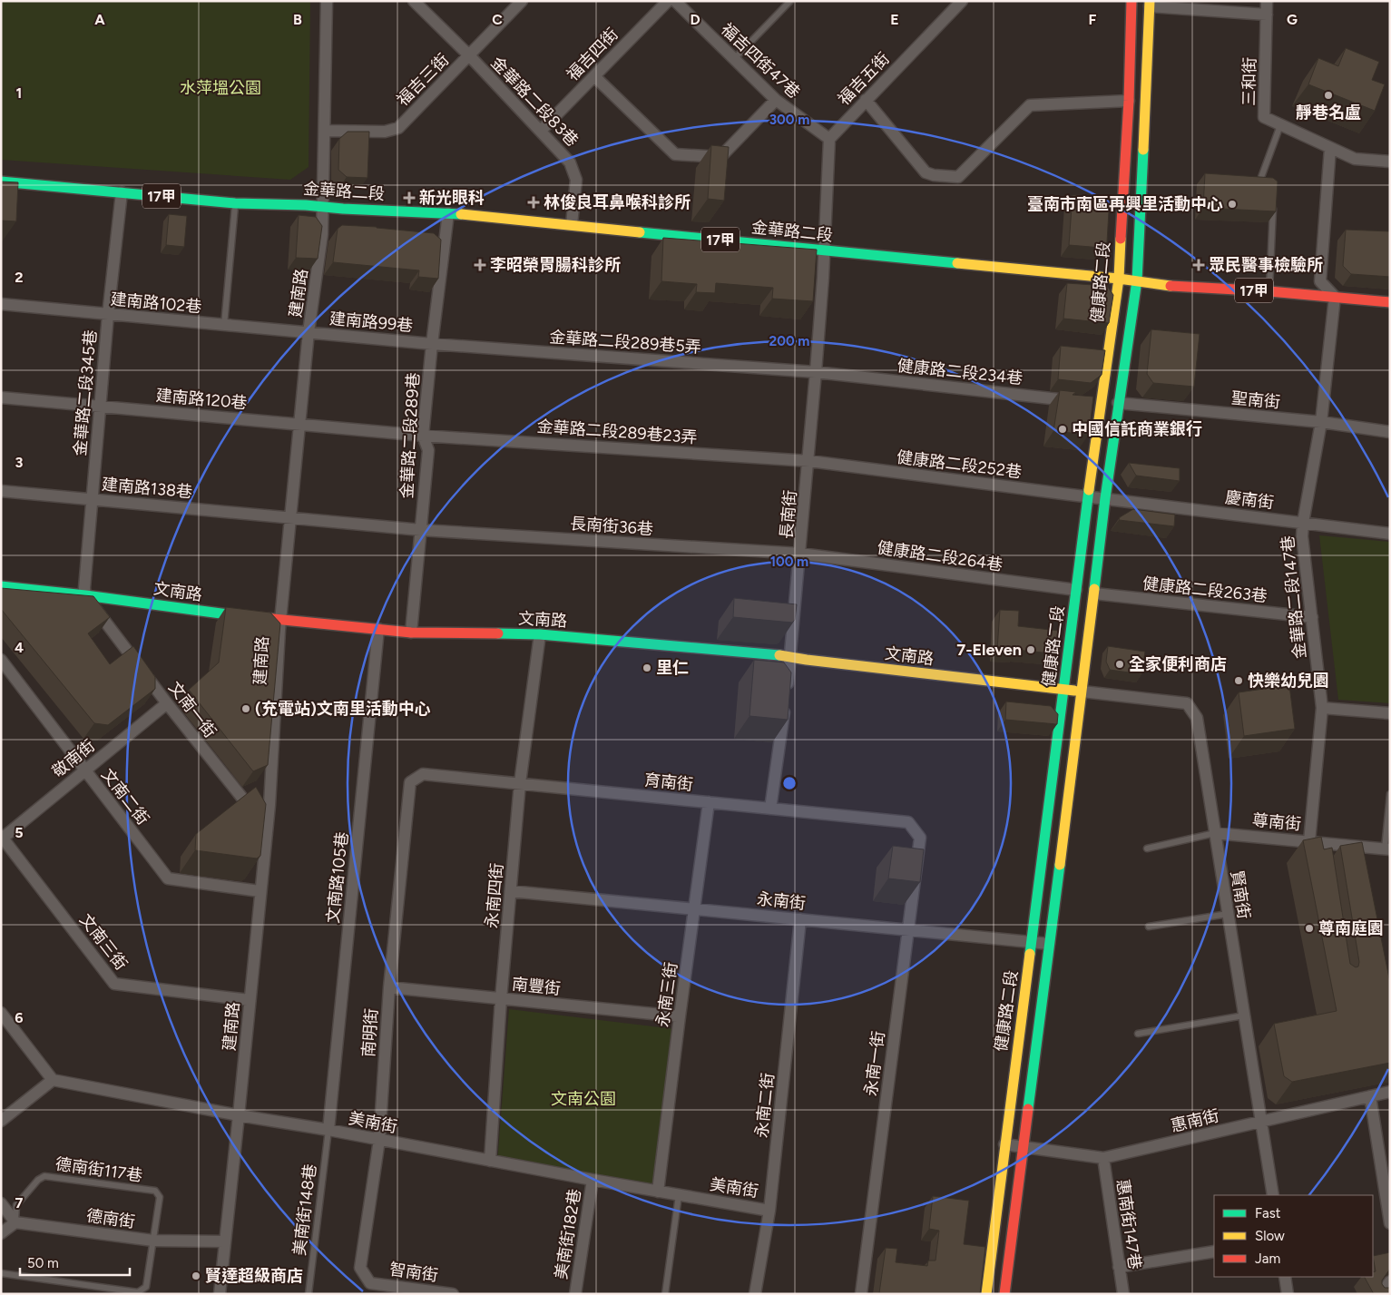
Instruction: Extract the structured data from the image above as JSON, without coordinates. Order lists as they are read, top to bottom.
{
  "streets": {
    "street": [
      "福吉四街",
      "福吉四街47巷",
      "福吉五街",
      "福吉三街",
      "三和街",
      "金華路二段83巷",
      "金華路二段",
      "17甲",
      "健康路二段",
      "建南路",
      "建南路102巷",
      "建南路99巷",
      "金華路二段289巷5弄",
      "健康路二段234巷",
      "金華路二段345巷",
      "建南路120巷",
      "聖南街",
      "金華路二段289巷23弄",
      "金華路二段289巷",
      "健康路二段252巷",
      "建南路138巷",
      "慶南街",
      "長南街",
      "長南街36巷",
      "健康路二段264巷",
      "健康路二段263巷",
      "文南路",
      "金華路二段147巷",
      "文南一街",
      "敬南街",
      "育南街",
      "文南二街",
      "尊南街",
      "文南路105巷",
      "賢南街",
      "永南四街",
      "永南街",
      "文南三街",
      "南豐街",
      "永南三街",
      "南明街",
      "永南一街",
      "永南二街",
      "惠南街",
      "美南街",
      "德南街",
      "惠南街147巷",
      "美南街182巷",
      "智南街"
    ],
    "lane": ["德南街117巷", "美南街148巷"]
  },
  "crossings": [
    ["福吉四街", "金華路二段83巷"],
    ["福吉四街47巷", "福吉五街"],
    ["福吉三街", "金華路二段83巷"],
    ["福吉三街", "建南路"],
    ["金華路二段83巷", "金華路二段"],
    ["金華路二段", "健康路二段"],
    ["金華路二段", "建南路"],
    ["金華路二段", "金華路二段345巷"],
    ["金華路二段", "金華路二段289巷"],
    ["金華路二段", "長南街"],
    ["金華路二段", "金華路二段147巷"],
    ["健康路二段", "聖南街"],
    ["健康路二段", "健康路二段252巷"],
    ["健康路二段", "慶南街"],
    ["健康路二段", "健康路二段264巷"],
    ["健康路二段", "健康路二段263巷"],
    ["健康路二段", "文南路"],
    ["健康路二段", "賢南街"],
    ["健康路二段", "永南街"],
    ["健康路二段", "惠南街"],
    ["建南路", "建南路102巷"],
    ["建南路", "建南路99巷"],
    ["建南路", "建南路120巷"],
    ["建南路", "建南路138巷"],
    ["建南路", "文南路"],
    ["建南路", "文南一街"],
    ["建南路", "文南二街"],
    ["建南路", "文南三街"],
    ["建南路", "美南街"],
    ["建南路", "德南街"],
    ["建南路102巷", "建南路99巷"],
    ["建南路102巷", "金華路二段345巷"],
    ["建南路99巷", "金華路二段289巷5弄"],
    ["建南路99巷", "金華路二段289巷"],
    ["金華路二段289巷5弄", "健康路二段234巷"],
    ["金華路二段289巷5弄", "金華路二段289巷"],
    ["金華路二段289巷5弄", "長南街"],
    ["健康路二段234巷", "長南街"],
    ["金華路二段345巷", "建南路120巷"],
    ["金華路二段345巷", "建南路138巷"],
    ["金華路二段345巷", "文南路"],
    ["金華路二段345巷", "文南一街"],
    ["建南路120巷", "金華路二段289巷23弄"],
    ["建南路120巷", "金華路二段289巷"],
    ["聖南街", "金華路二段147巷"],
    ["金華路二段289巷23弄", "金華路二段289巷"],
    ["金華路二段289巷23弄", "健康路二段252巷"],
    ["金華路二段289巷23弄", "長南街"],
    ["金華路二段289巷", "建南路138巷"],
    ["金華路二段289巷", "長南街36巷"],
    ["金華路二段289巷", "文南路"],
    ["健康路二段252巷", "慶南街"],
    ["健康路二段252巷", "長南街"],
    ["建南路138巷", "長南街36巷"],
    ["慶南街", "金華路二段147巷"],
    ["長南街", "長南街36巷"],
    ["長南街", "健康路二段264巷"],
    ["長南街", "文南路"],
    ["長南街", "育南街"],
    ["長南街36巷", "健康路二段264巷"],
    ["健康路二段263巷", "金華路二段147巷"],
    ["文南路", "文南一街"],
    ["文南路", "文南路105巷"],
    ["文南路", "賢南街"],
    ["文南路", "永南四街"],
    ["金華路二段147巷", "尊南街"],
    ["文南一街", "敬南街"],
    ["敬南街", "文南二街"],
    ["敬南街", "文南三街"],
    ["育南街", "永南四街"],
    ["育南街", "永南三街"],
    ["育南街", "南明街"],
    ["育南街", "永南一街"],
    ["尊南街", "賢南街"],
    ["文南路105巷", "美南街"],
    ["文南路105巷", "美南街148巷"],
    ["賢南街", "惠南街"],
    ["永南四街", "永南街"],
    ["永南四街", "南豐街"],
    ["永南四街", "美南街"],
    ["永南街", "永南三街"],
    ["永南街", "永南一街"],
    ["永南街", "永南二街"],
    ["南豐街", "永南三街"],
    ["南豐街", "南明街"],
    ["永南三街", "美南街"],
    ["南明街", "美南街"],
    ["南明街", "智南街"],
    ["永南二街", "美南街"],
    ["惠南街", "惠南街147巷"],
    ["美南街", "美南街148巷"],
    ["美南街", "美南街182巷"],
    ["德南街117巷", "德南街"]
  ],
  "parks": ["水萍塭公園", "文南公園"],
  "places": {
    "other": [
      "靜巷名盧",
      "臺南市南區再興里活動中心",
      "中國信託商業銀行",
      "7-Eleven",
      "全家便利商店",
      "里仁",
      "快樂幼兒園",
      "(充電站)文南里活動中心",
      "尊南庭園",
      "賢達超級商店"
    ],
    "health": [
      "新光眼科",
      "林俊良耳鼻喉科診所",
      "李昭榮胃腸科診所",
      "眾民醫事檢驗所"
    ]
  },
  "legend": ["Fast", "Slow", "Jam"],
  "scale_bar": "50 m",
  "grid": {
    "columns": [
      "A",
      "B",
      "C",
      "D",
      "E",
      "F",
      "G"
    ],
    "rows": [
      "1",
      "2",
      "3",
      "4",
      "5",
      "6",
      "7"
    ]
  },
  "rings": ["300 m", "200 m", "100 m"]
}
